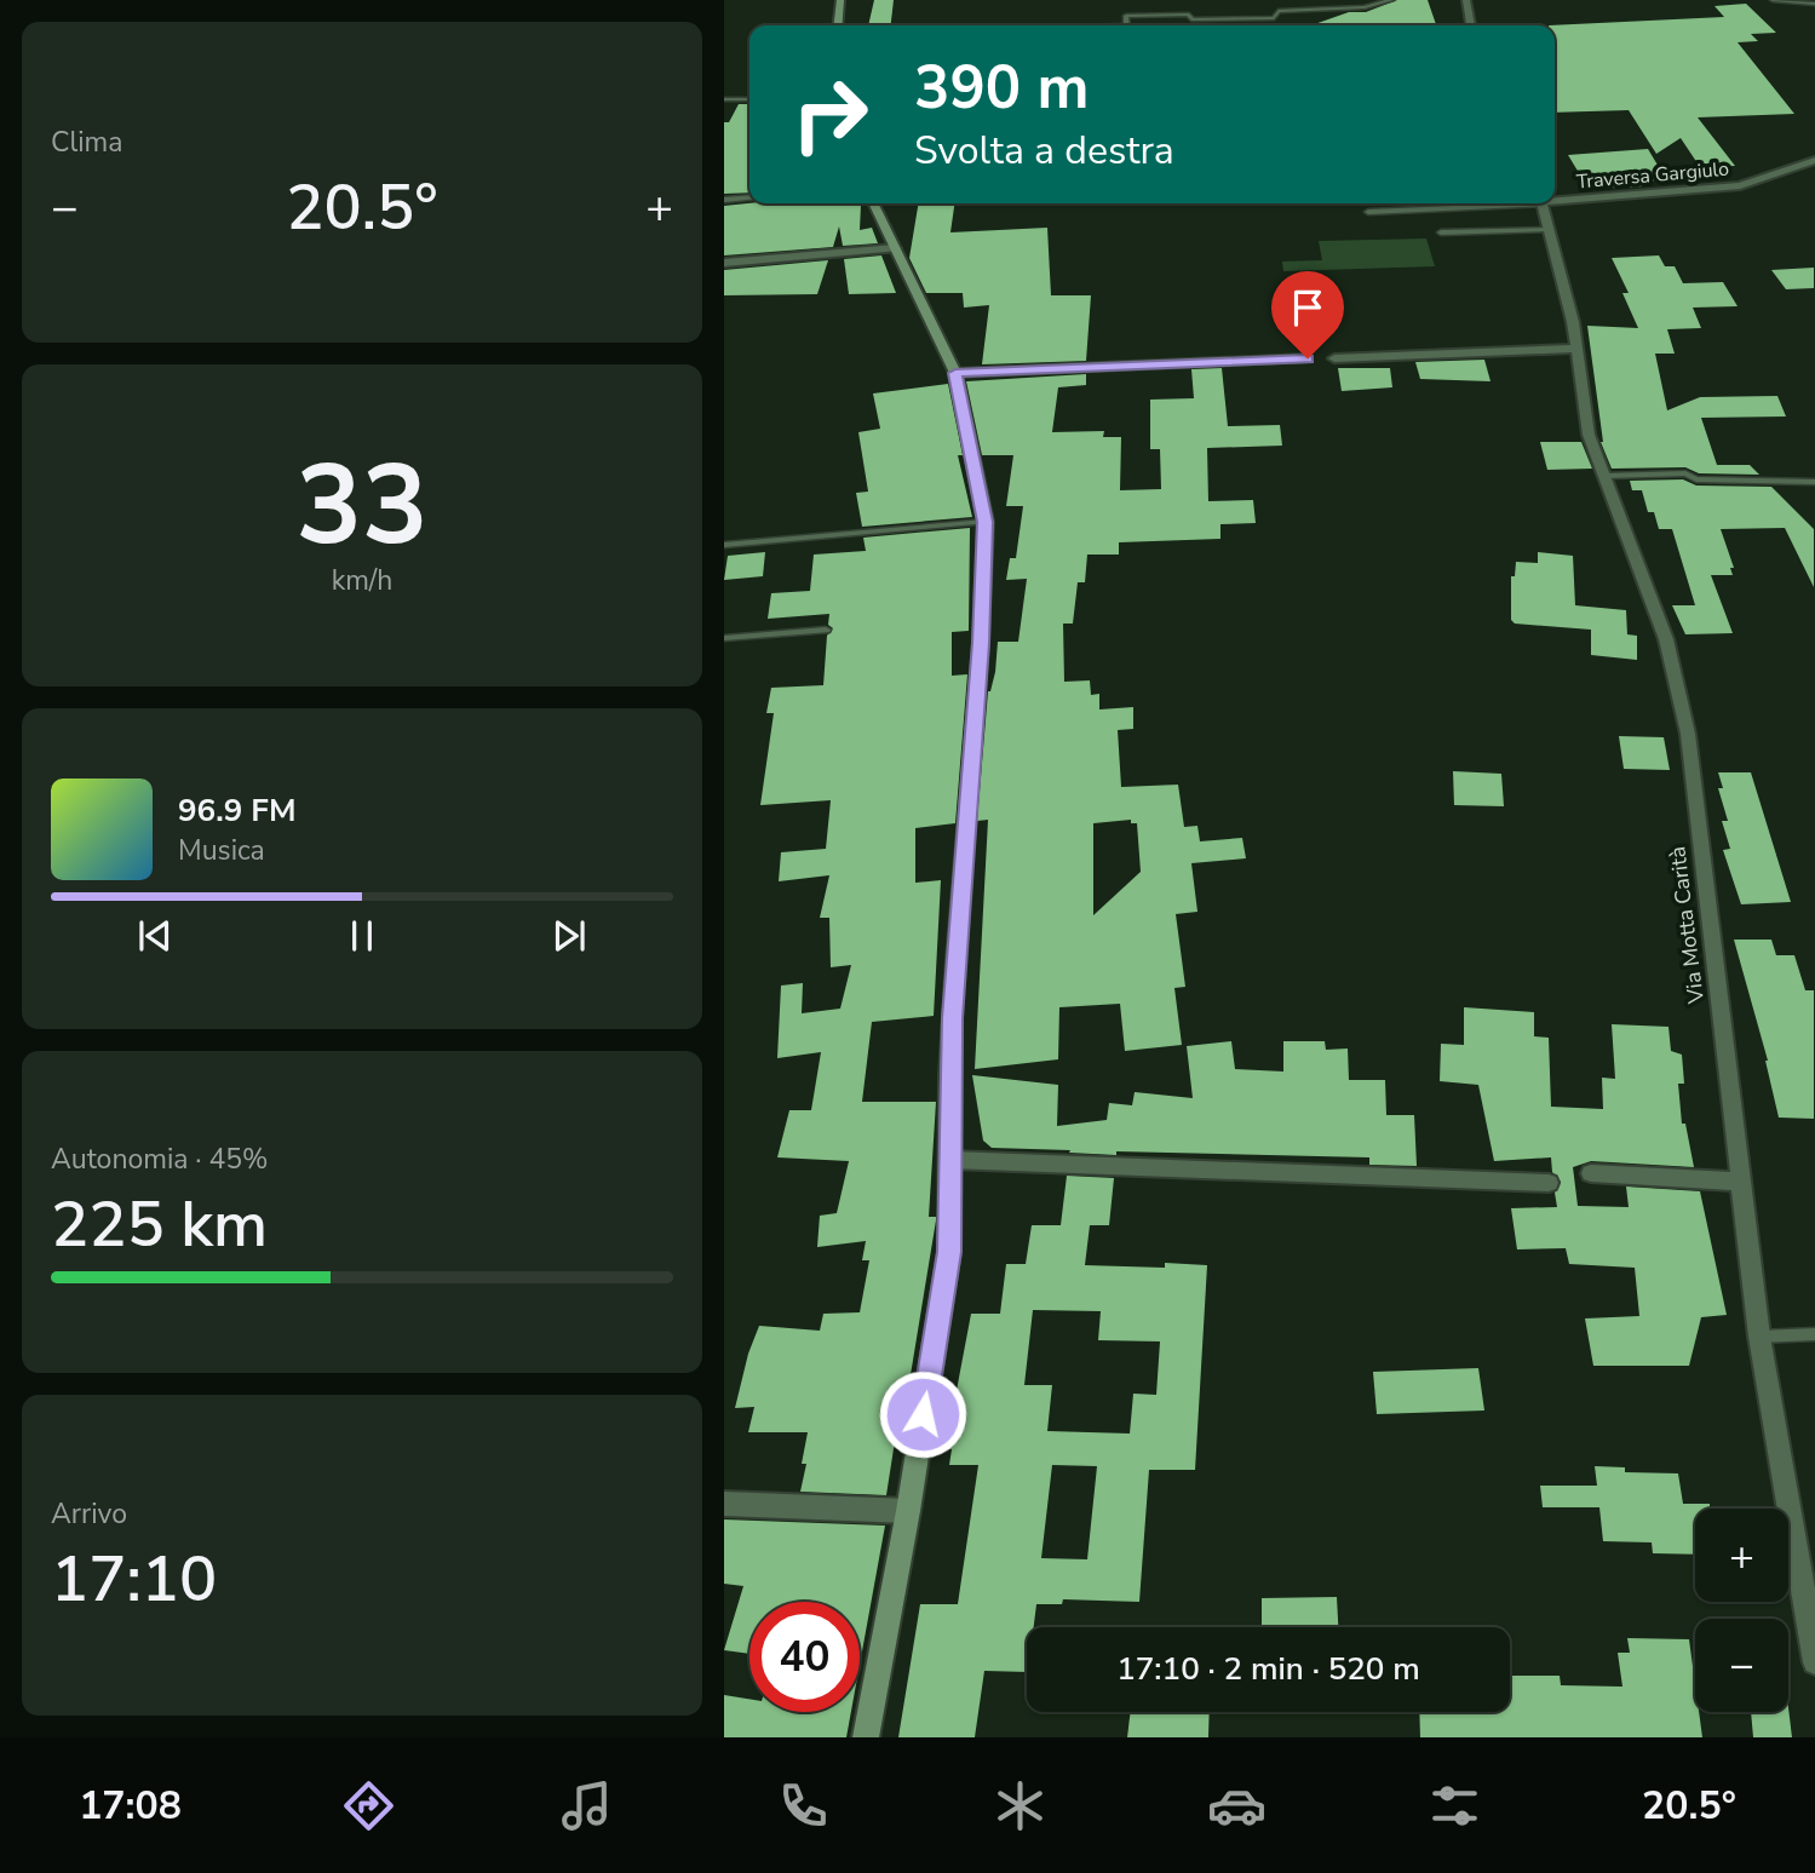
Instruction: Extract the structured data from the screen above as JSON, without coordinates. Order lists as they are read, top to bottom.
{
  "streets": {
    "street": ["Traversa Gargiulo", "Via Motta Carità"]
  },
  "page": {
    "tile": [
      "Clima",
      ["33", "km/h"],
      ["Autonomia · 45%", "225 km"],
      ["Arrivo", "17:10"]
    ],
    "turn": ["390 m", "Svolta a destra"],
    "heat": ["−", "20.5°", "+"],
    "song": ["96.9 FM", "Musica"],
    "map_buttons": ["+", "−"],
    "limit": "40",
    "trip": "17:10 · 2 min · 520 m",
    "tabs": ["17:08", "20.5°"]
  }
}
